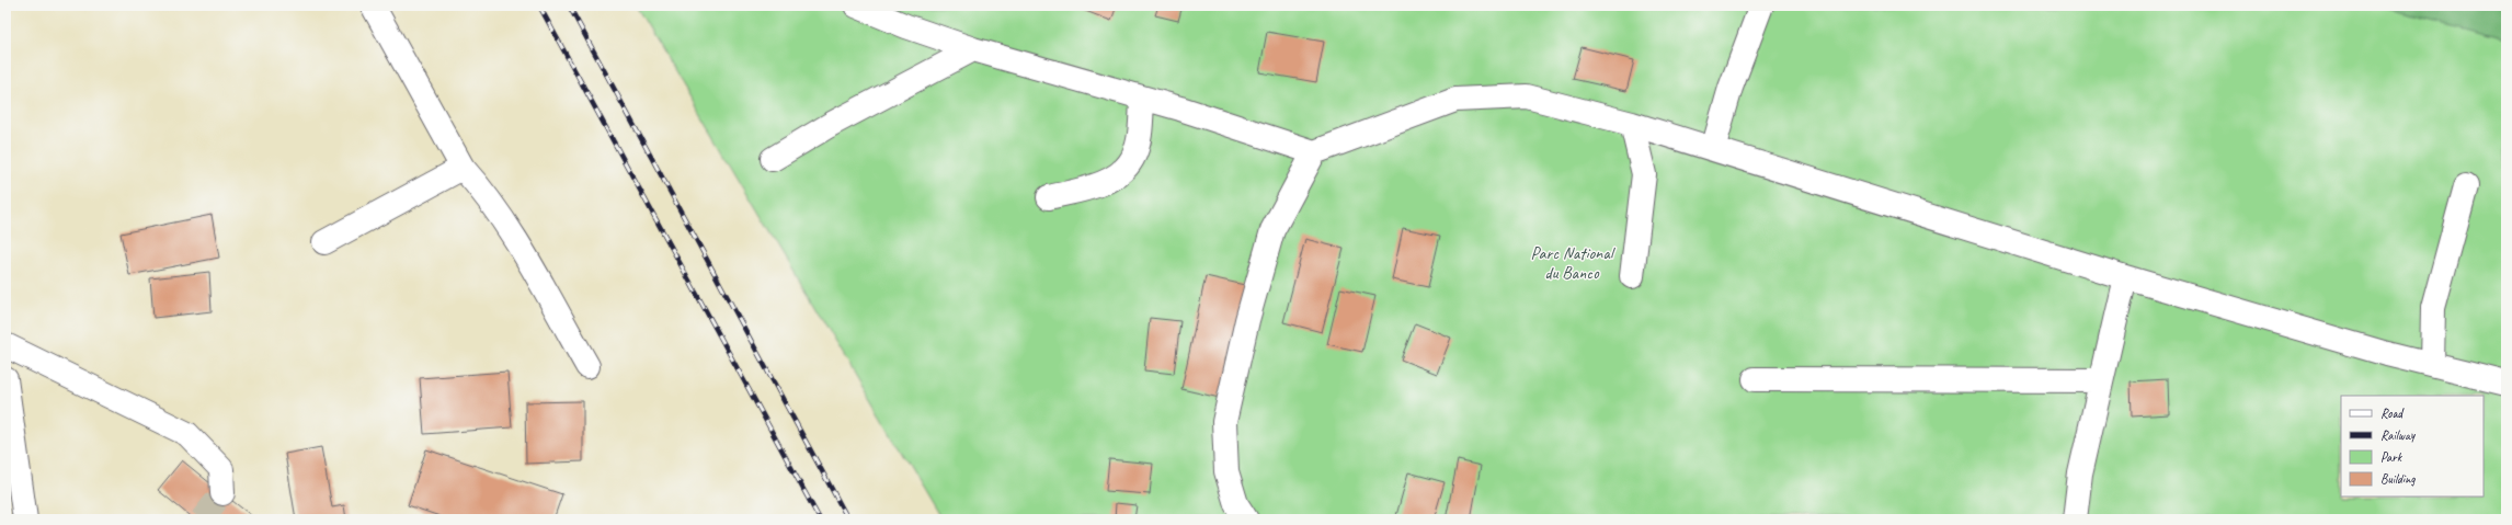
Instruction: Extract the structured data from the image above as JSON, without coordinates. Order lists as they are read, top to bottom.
{
  "parks": ["Parc National du Banco"],
  "legend": [
    "Road",
    "Railway",
    "Park",
    "Building"
  ]
}
